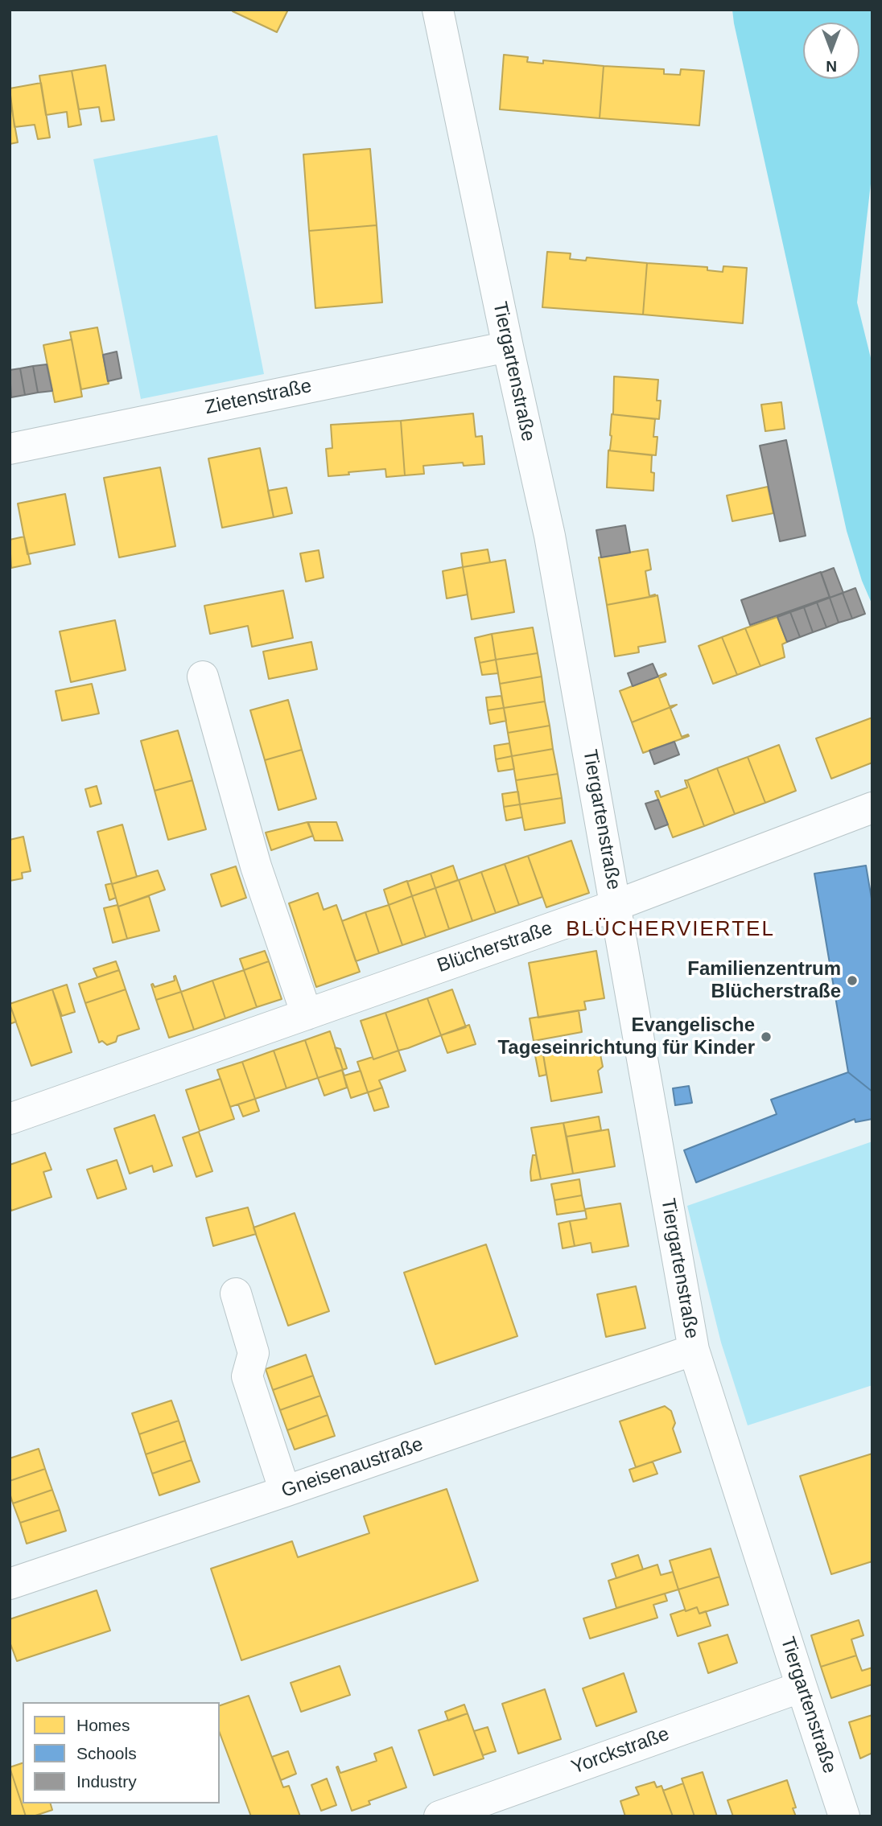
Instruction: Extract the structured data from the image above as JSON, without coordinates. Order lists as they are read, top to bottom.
{
  "streets": {
    "street": [
      "Tiergartenstraße",
      "Zietenstraße",
      "Blücherstraße",
      "Gneisenaustraße",
      "Yorckstraße"
    ]
  },
  "crossings": [
    ["Tiergartenstraße", "Zietenstraße"],
    ["Tiergartenstraße", "Blücherstraße"],
    ["Tiergartenstraße", "Gneisenaustraße"],
    ["Tiergartenstraße", "Yorckstraße"]
  ],
  "districts": ["BLÜCHERVIERTEL"],
  "places": ["Familienzentrum Blücherstraße", "Evangelische Tageseinrichtung für Kinder"],
  "legend": ["Homes", "Schools", "Industry"],
  "north": "bottom"
}
